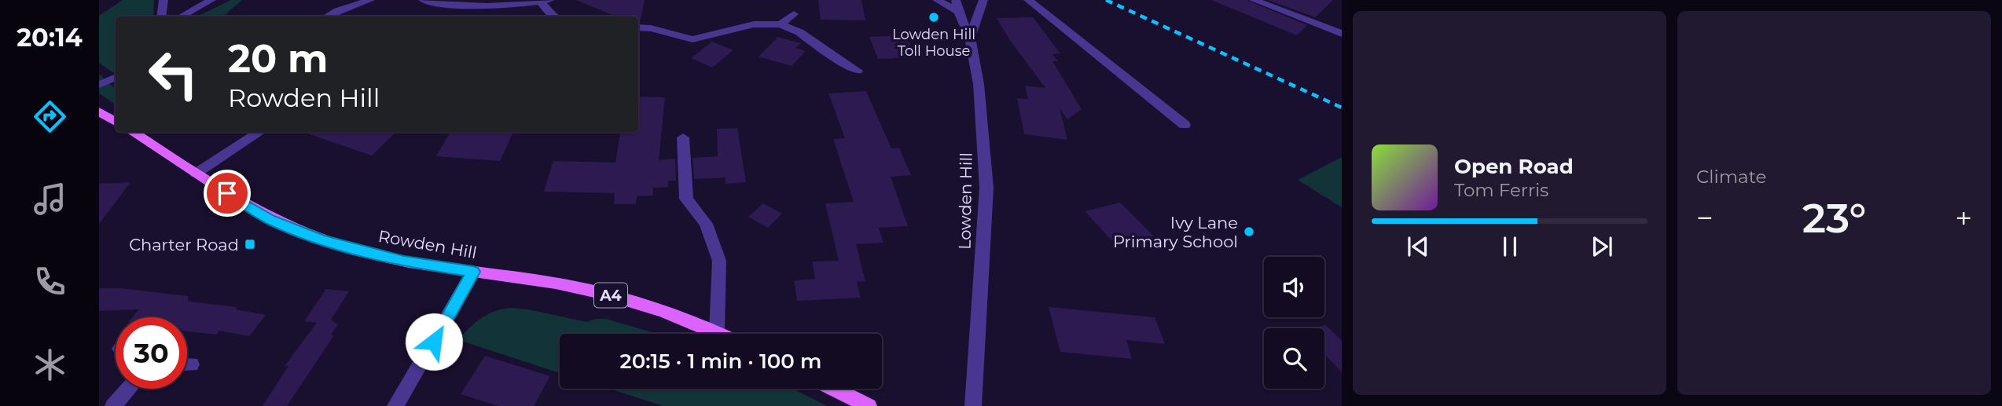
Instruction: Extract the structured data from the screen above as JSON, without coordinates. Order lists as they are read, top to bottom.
{
  "streets": {
    "main road": ["Rowden Hill", "A4"],
    "street": ["Lowden Hill"]
  },
  "places": {
    "other": ["Lowden Hill Toll House", "Ivy Lane Primary School"],
    "transit": ["Charter Road"]
  },
  "page": {
    "tabs": "20:14",
    "tile": "Climate",
    "turn": ["20 m", "Rowden Hill"],
    "song": ["Open Road", "Tom Ferris"],
    "heat": ["−", "23°", "+"],
    "limit": "30",
    "trip": "20:15 · 1 min · 100 m"
  }
}
